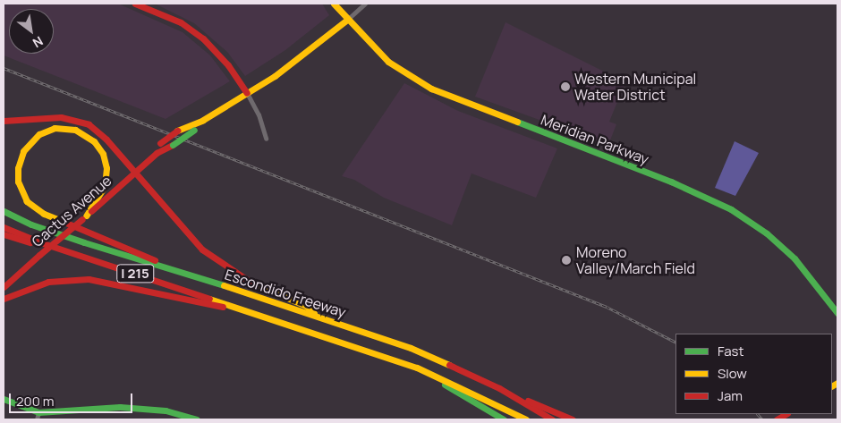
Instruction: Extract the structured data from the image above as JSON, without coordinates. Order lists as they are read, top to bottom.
{
  "streets": {
    "main road": [
      "Meridian Parkway",
      "Cactus Avenue",
      "I 215",
      "Escondido Freeway"
    ]
  },
  "crossings": [
    ["Meridian Parkway", "Cactus Avenue"]
  ],
  "places": ["Western Municipal Water District", "Moreno Valley/March Field"],
  "legend": ["Fast", "Slow", "Jam"],
  "scale_bar": "200 m",
  "north": "bottom right"
}
